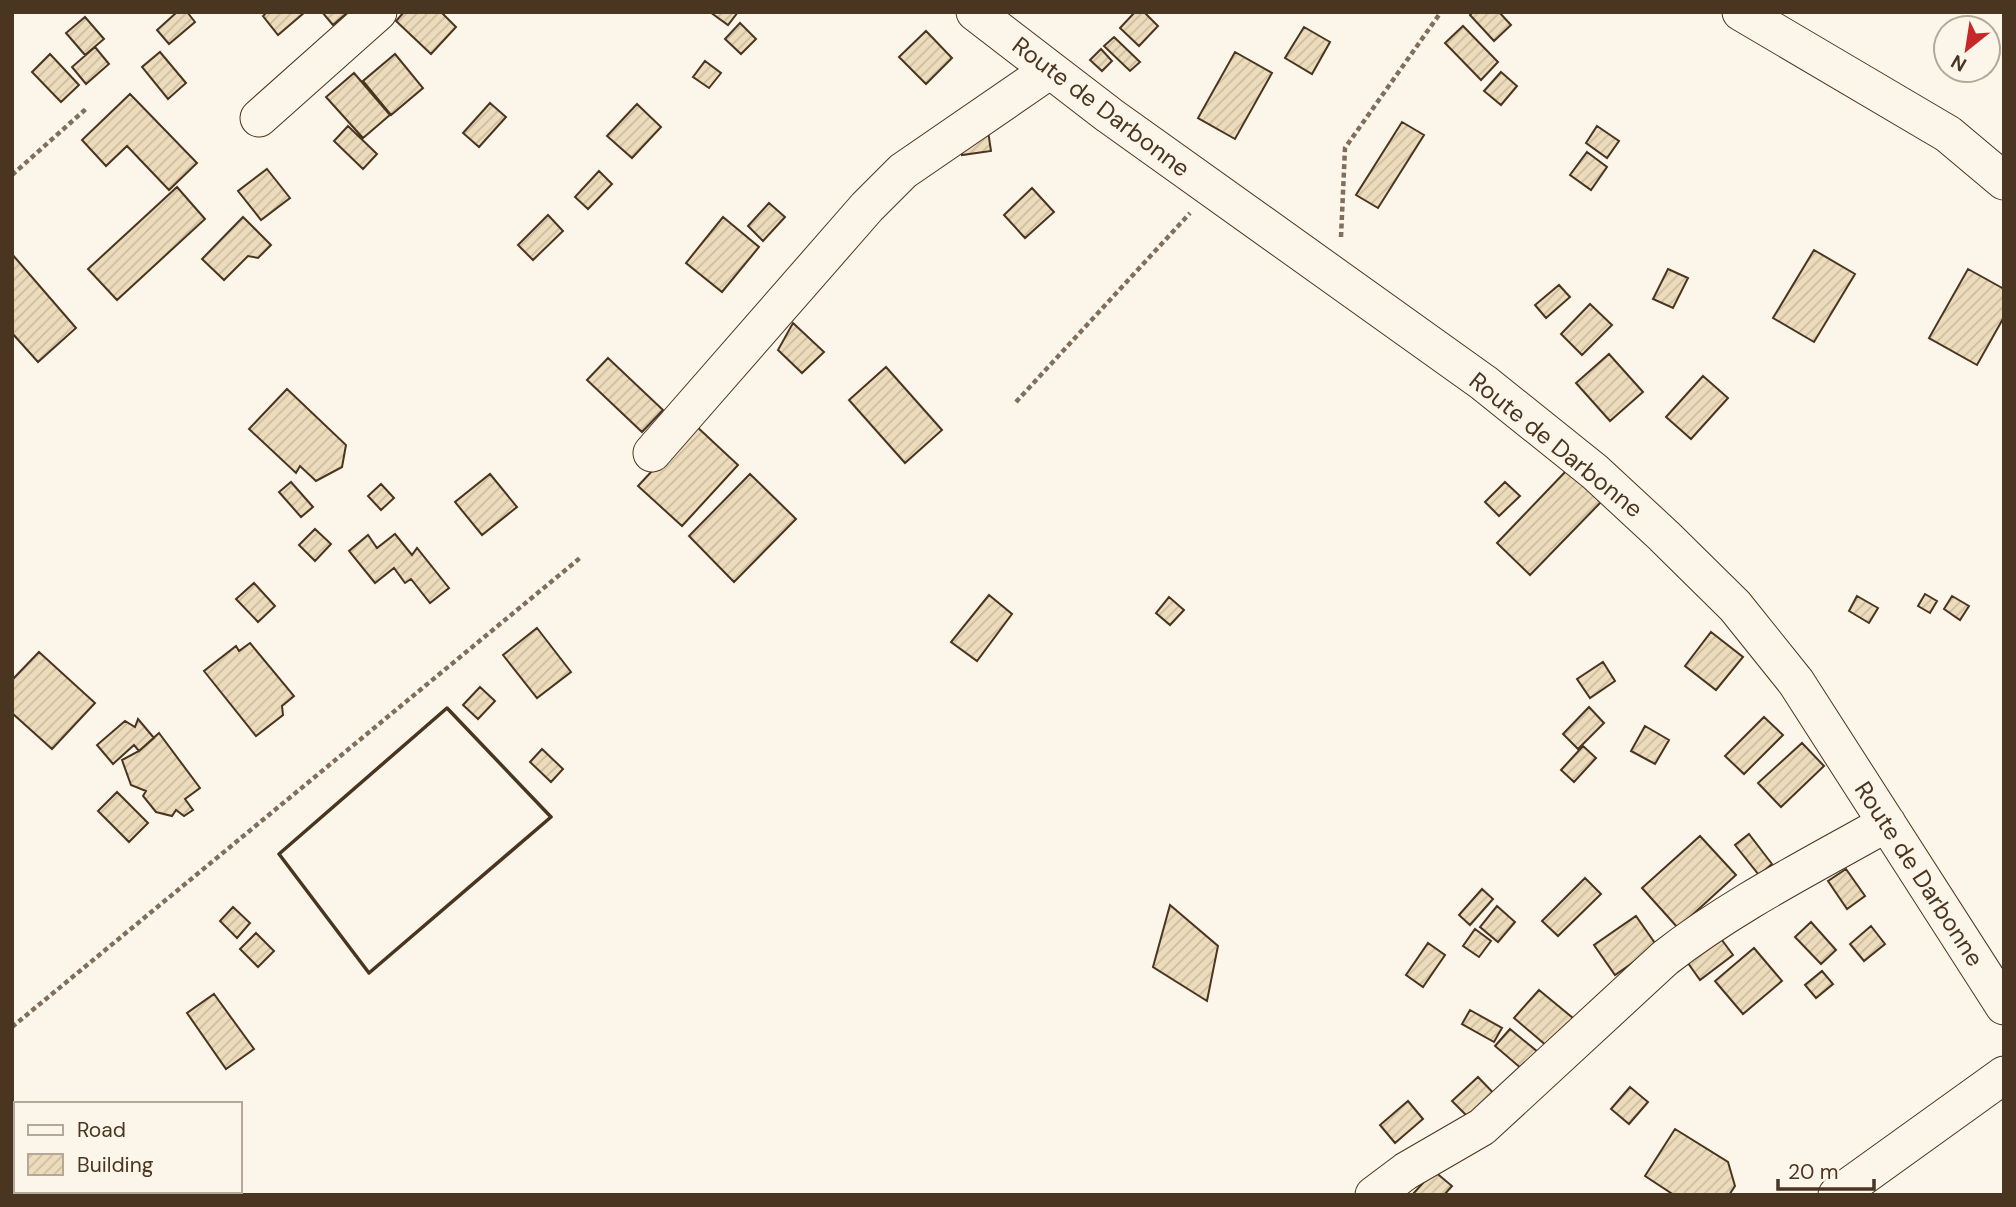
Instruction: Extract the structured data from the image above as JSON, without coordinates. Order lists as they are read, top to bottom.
{
  "streets": {
    "street": ["Route de Darbonne"]
  },
  "legend": ["Road", "Building"],
  "scale_bar": "20 m",
  "north": "bottom left"
}
